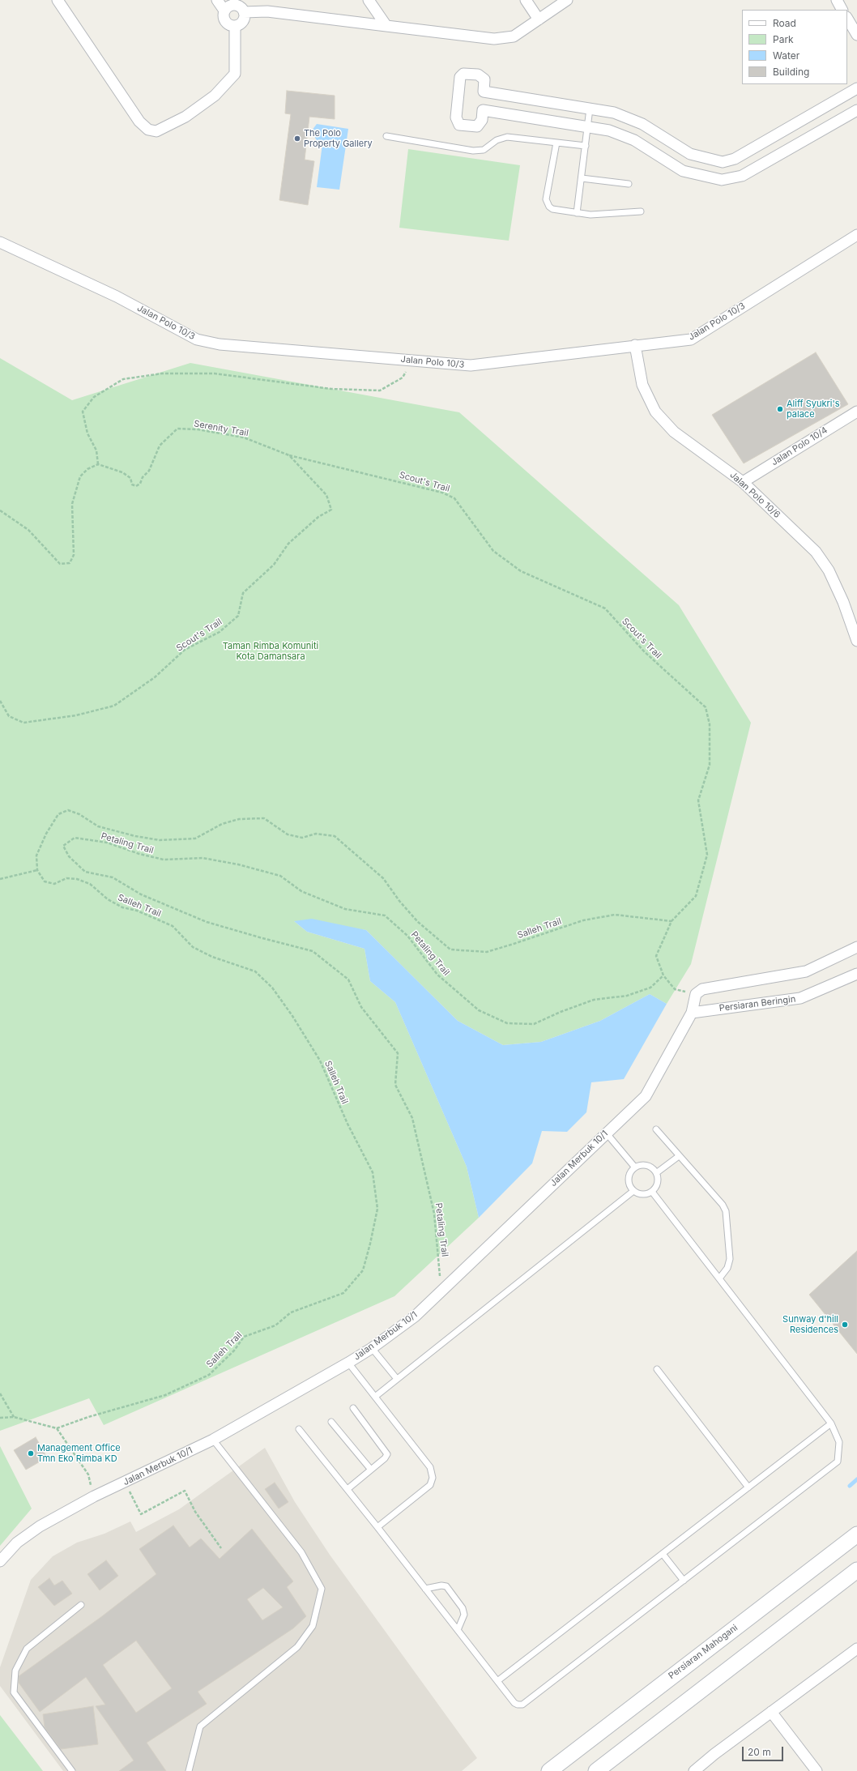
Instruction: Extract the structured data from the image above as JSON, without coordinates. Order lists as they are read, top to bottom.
{
  "streets": {
    "main road": ["Persiaran Mahogani"],
    "street": [
      "Jalan Polo 10/3",
      "Jalan Polo 10/4",
      "Jalan Polo 10/6",
      "Persiaran Beringin",
      "Jalan Merbuk 10/1"
    ],
    "path": [
      "Serenity Trail",
      "Scout's Trail",
      "Petaling Trail",
      "Salleh Trail"
    ]
  },
  "crossings": [
    ["Jalan Polo 10/3", "Jalan Polo 10/6"],
    ["Serenity Trail", "Scout's Trail"],
    ["Jalan Polo 10/4", "Jalan Polo 10/6"],
    ["Scout's Trail", "Petaling Trail"],
    ["Scout's Trail", "Salleh Trail"],
    ["Scout's Trail", "Jalan Merbuk 10/1"],
    ["Petaling Trail", "Jalan Merbuk 10/1"],
    ["Persiaran Beringin", "Jalan Merbuk 10/1"]
  ],
  "parks": ["Taman Rimba Komuniti Kota Damansara"],
  "places": [
    "The Polo Property Gallery",
    "Aliff Syukri's palace",
    "Sunway d'hill Residences",
    "Management Office Tmn Eko Rimba KD"
  ],
  "legend": [
    "Road",
    "Park",
    "Water",
    "Building"
  ],
  "scale_bar": "20 m"
}
